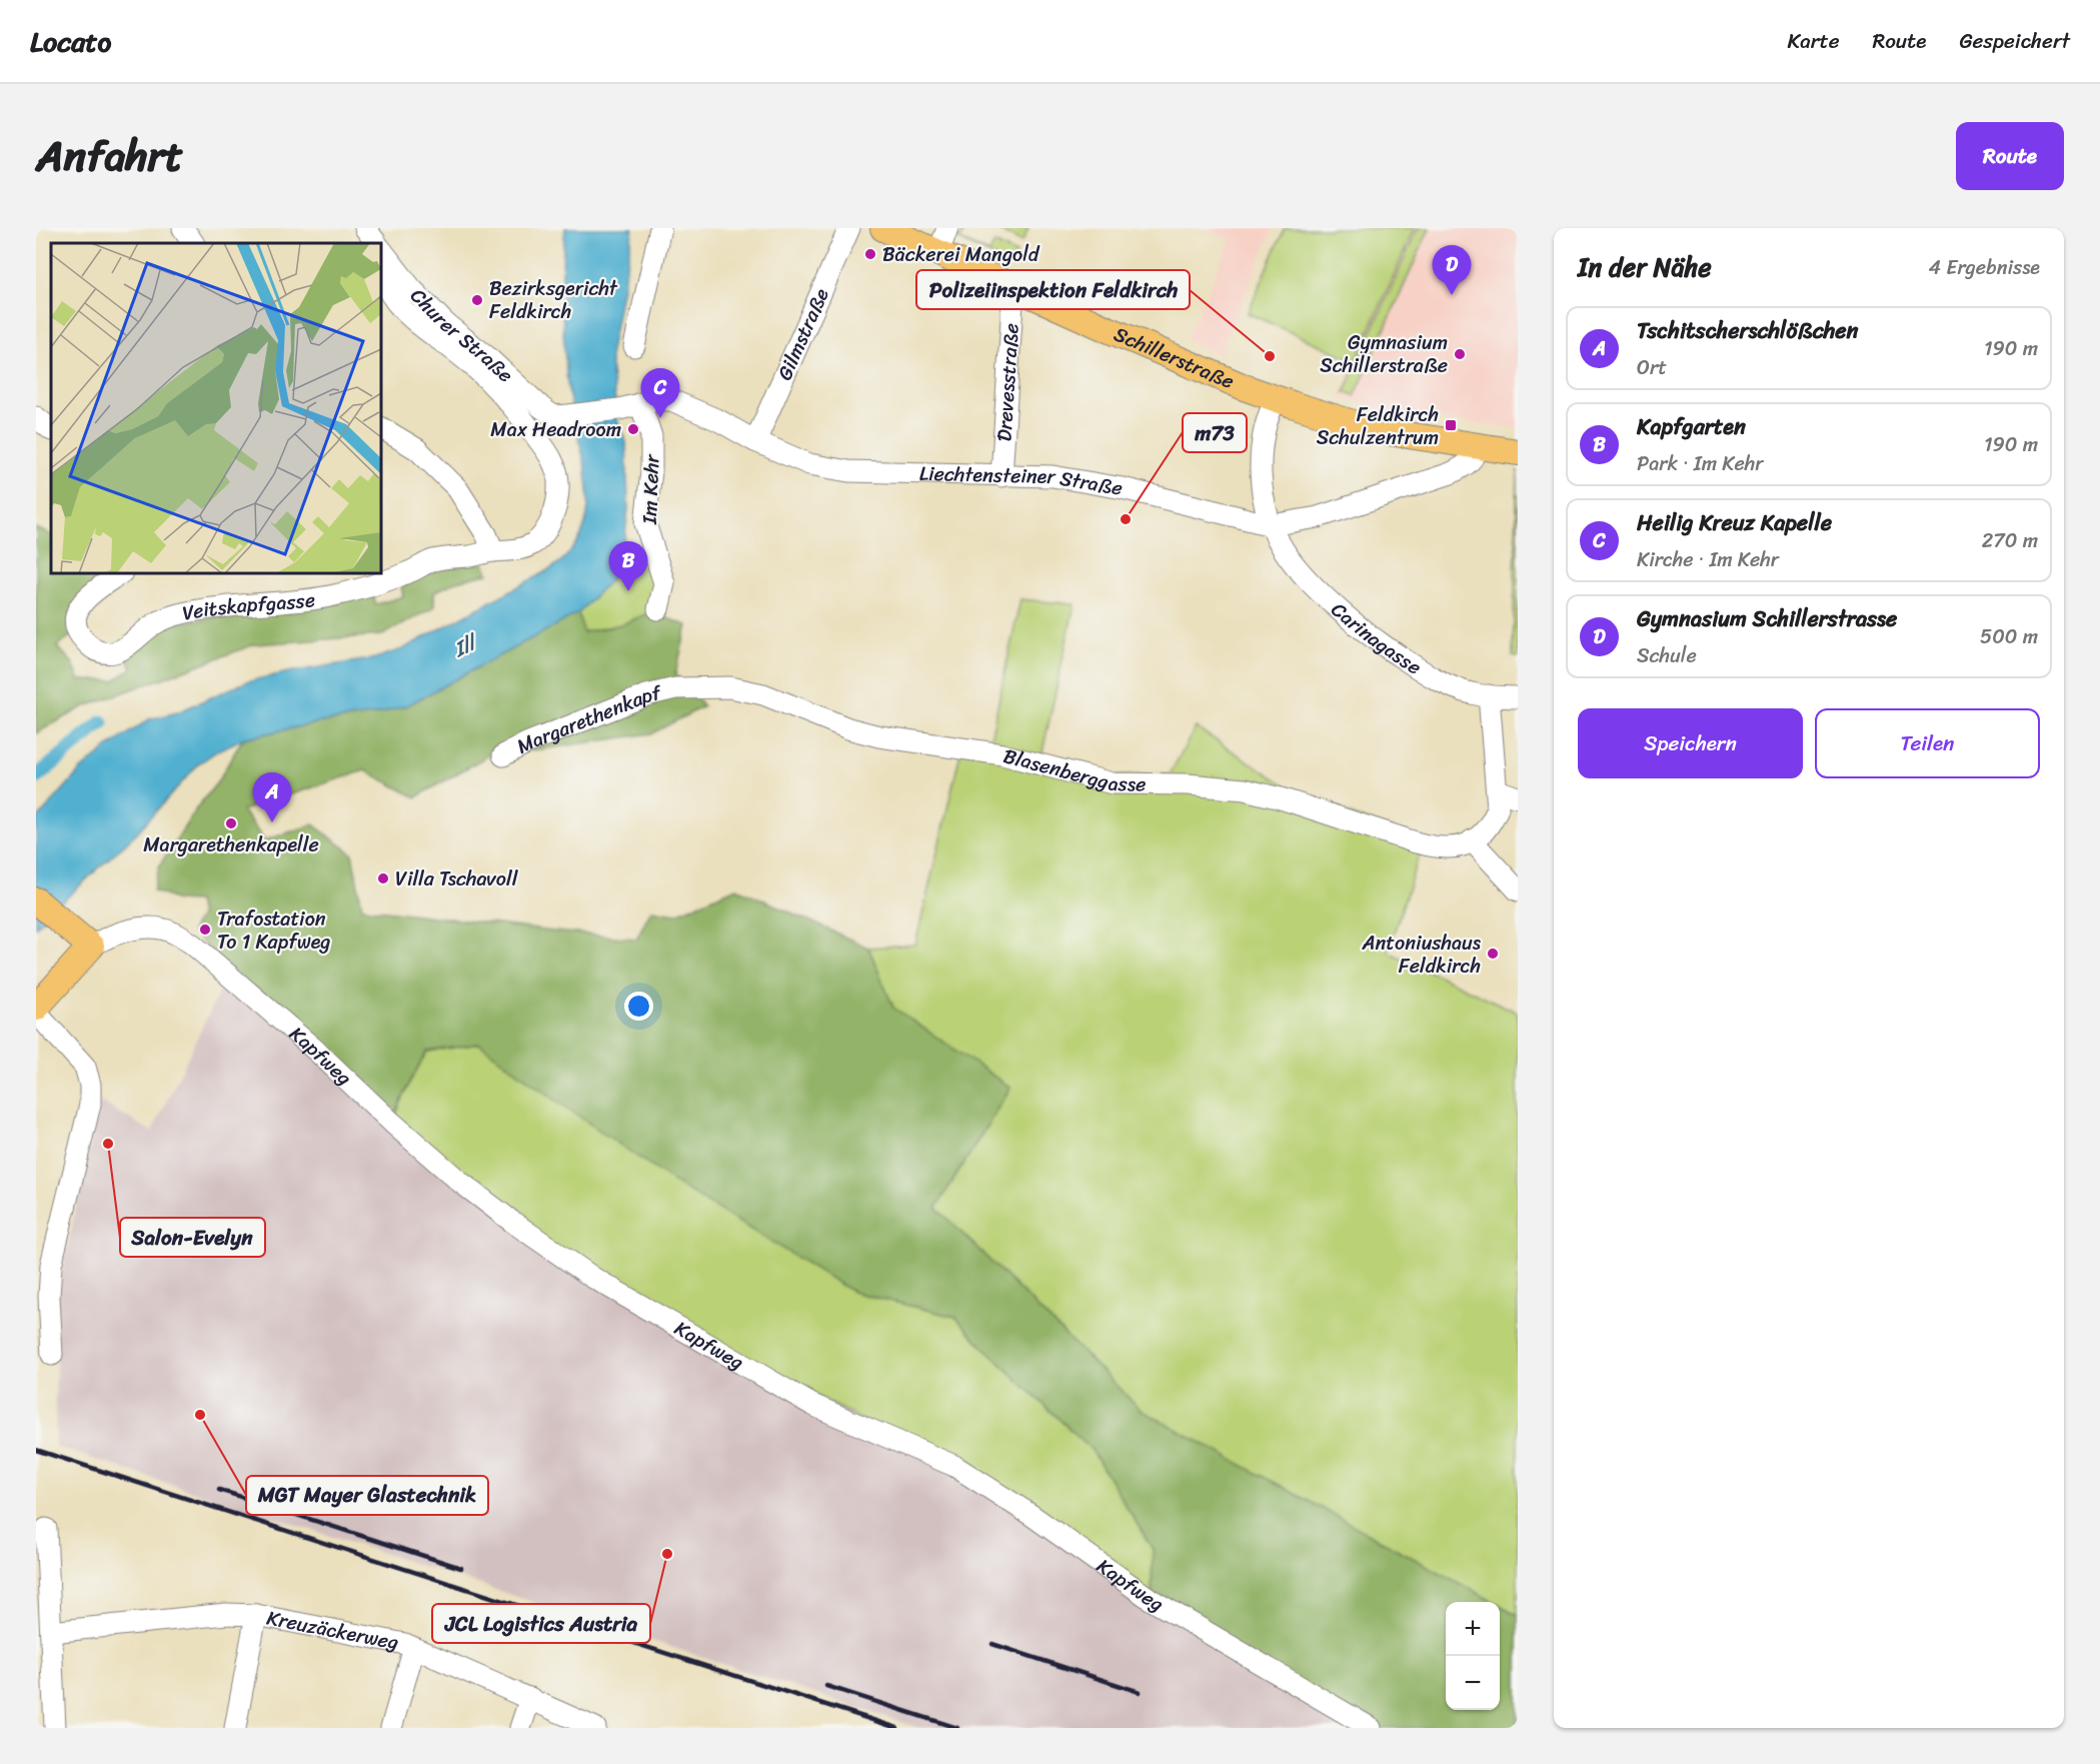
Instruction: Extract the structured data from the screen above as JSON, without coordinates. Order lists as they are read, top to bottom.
{
  "streets": {
    "main road": ["Schillerstraße"],
    "street": [
      "Gilmstraße",
      "Churer Straße",
      "Drevesstraße",
      "Liechtensteiner Straße",
      "Im Kehr",
      "Veitskapfgasse",
      "Carinagasse",
      "Margarethenkapf",
      "Blasenberggasse",
      "Kapfweg",
      "Kreuzäckerweg"
    ]
  },
  "crossings": [
    ["Gilmstraße", "Liechtensteiner Straße"],
    ["Churer Straße", "Liechtensteiner Straße"],
    ["Churer Straße", "Veitskapfgasse"],
    ["Schillerstraße", "Drevesstraße"],
    ["Schillerstraße", "Liechtensteiner Straße"],
    ["Schillerstraße", "Carinagasse"],
    ["Drevesstraße", "Liechtensteiner Straße"],
    ["Liechtensteiner Straße", "Im Kehr"],
    ["Liechtensteiner Straße", "Carinagasse"],
    ["Carinagasse", "Blasenberggasse"],
    ["Margarethenkapf", "Blasenberggasse"]
  ],
  "water": ["Ill"],
  "places": {
    "other": [
      "Bäckerei Mangold",
      "Bezirksgericht Feldkirch",
      "Gymnasium Schillerstraße",
      "Polizeiinspektion Feldkirch",
      "Max Headroom",
      "m73",
      "Margarethenkapelle",
      "Villa Tschavoll",
      "Trafostation To 1 Kapfweg",
      "Antoniushaus Feldkirch",
      "Salon-Evelyn",
      "MGT Mayer Glastechnik",
      "JCL Logistics Austria"
    ],
    "transit": ["Feldkirch Schulzentrum"]
  },
  "page": {
    "header": "Locato",
    "nav": ["Karte", "Route", "Gespeichert"],
    "title": "Anfahrt",
    "buttons": [
      "Route",
      ["Speichern", "Teilen"]
    ],
    "heading": ["In der Nähe", "4 Ergebnisse"],
    "pins": [
      "D",
      "C",
      "B",
      "A"
    ],
    "list": [
      {
        "mark": "A",
        "name": "Tschitscherschlößchen",
        "note": "Ort",
        "value": "190 m"
      },
      {
        "mark": "B",
        "name": "Kapfgarten",
        "note": "Park · Im Kehr",
        "value": "190 m"
      },
      {
        "mark": "C",
        "name": "Heilig Kreuz Kapelle",
        "note": "Kirche · Im Kehr",
        "value": "270 m"
      },
      {
        "mark": "D",
        "name": "Gymnasium Schillerstrasse",
        "note": "Schule",
        "value": "500 m"
      }
    ],
    "map_buttons": ["+", "−"]
  }
}
